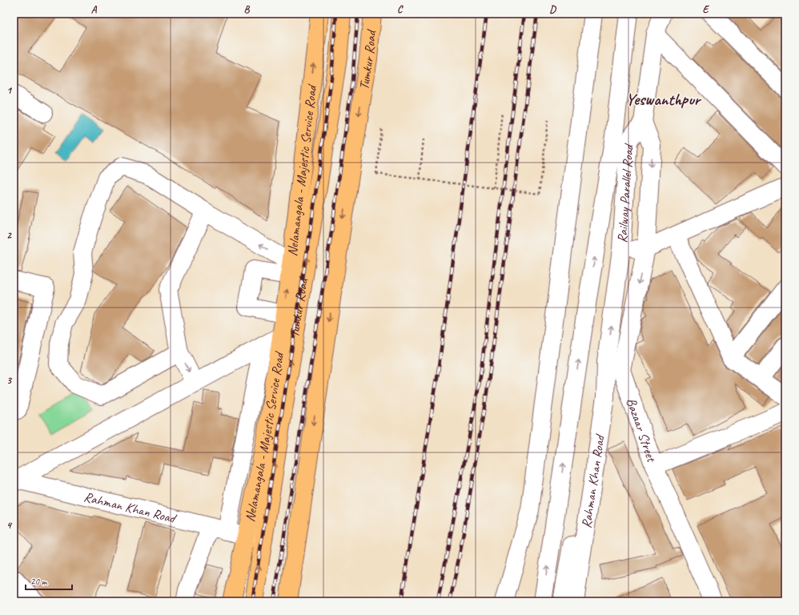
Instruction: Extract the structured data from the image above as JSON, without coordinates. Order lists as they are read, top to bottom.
{
  "streets": {
    "main road": ["Tumkur Road", "Nelamangala - Majestic Service Road"],
    "street": ["Railway Parallel Road", "Bazaar Street", "Rahman Khan Road"]
  },
  "crossings": [
    ["Tumkur Road", "Rahman Khan Road"],
    ["Nelamangala - Majestic Service Road", "Rahman Khan Road"],
    ["Railway Parallel Road", "Rahman Khan Road"],
    ["Bazaar Street", "Rahman Khan Road"]
  ],
  "one_way": ["Nelamangala - Majestic Service Road"],
  "districts": ["Yeswanthpur"],
  "scale_bar": "20 m",
  "grid": {
    "columns": [
      "A",
      "B",
      "C",
      "D",
      "E"
    ],
    "rows": [
      "1",
      "2",
      "3",
      "4"
    ]
  }
}
